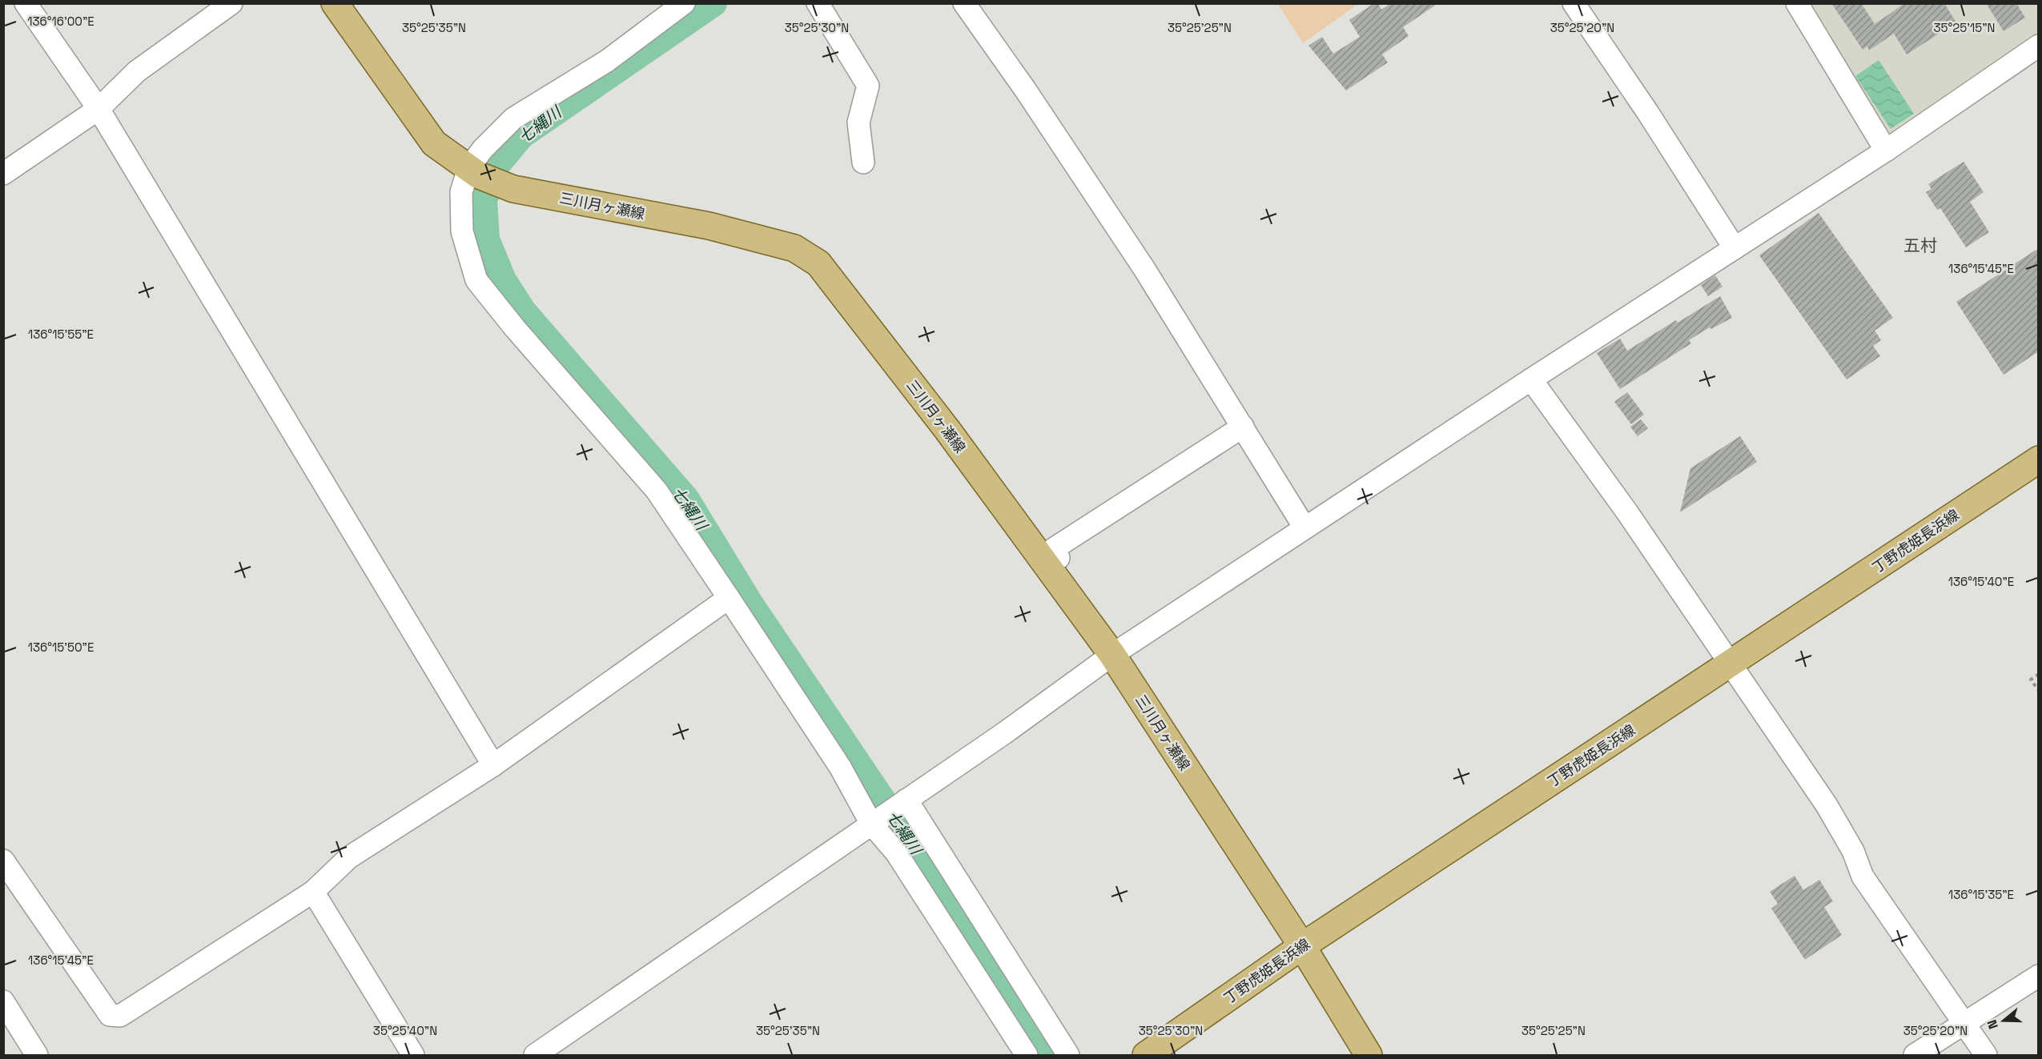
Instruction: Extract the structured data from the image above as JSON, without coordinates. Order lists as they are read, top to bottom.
{
  "streets": {
    "main road": ["三川月ヶ瀬線", "丁野虎姫長浜線"]
  },
  "crossings": [
    ["三川月ヶ瀬線", "丁野虎姫長浜線"]
  ],
  "districts": ["五村"],
  "water": ["七縄川"],
  "north": "left",
  "coordinates": [
    "136°16'00\"E",
    "35°25'35\"N",
    "35°25'30\"N",
    "35°25'25\"N",
    "35°25'20\"N",
    "35°25'15\"N",
    "136°15'45\"E",
    "136°15'55\"E",
    "136°15'40\"E",
    "136°15'50\"E",
    "136°15'35\"E",
    "35°25'40\"N"
  ]
}
